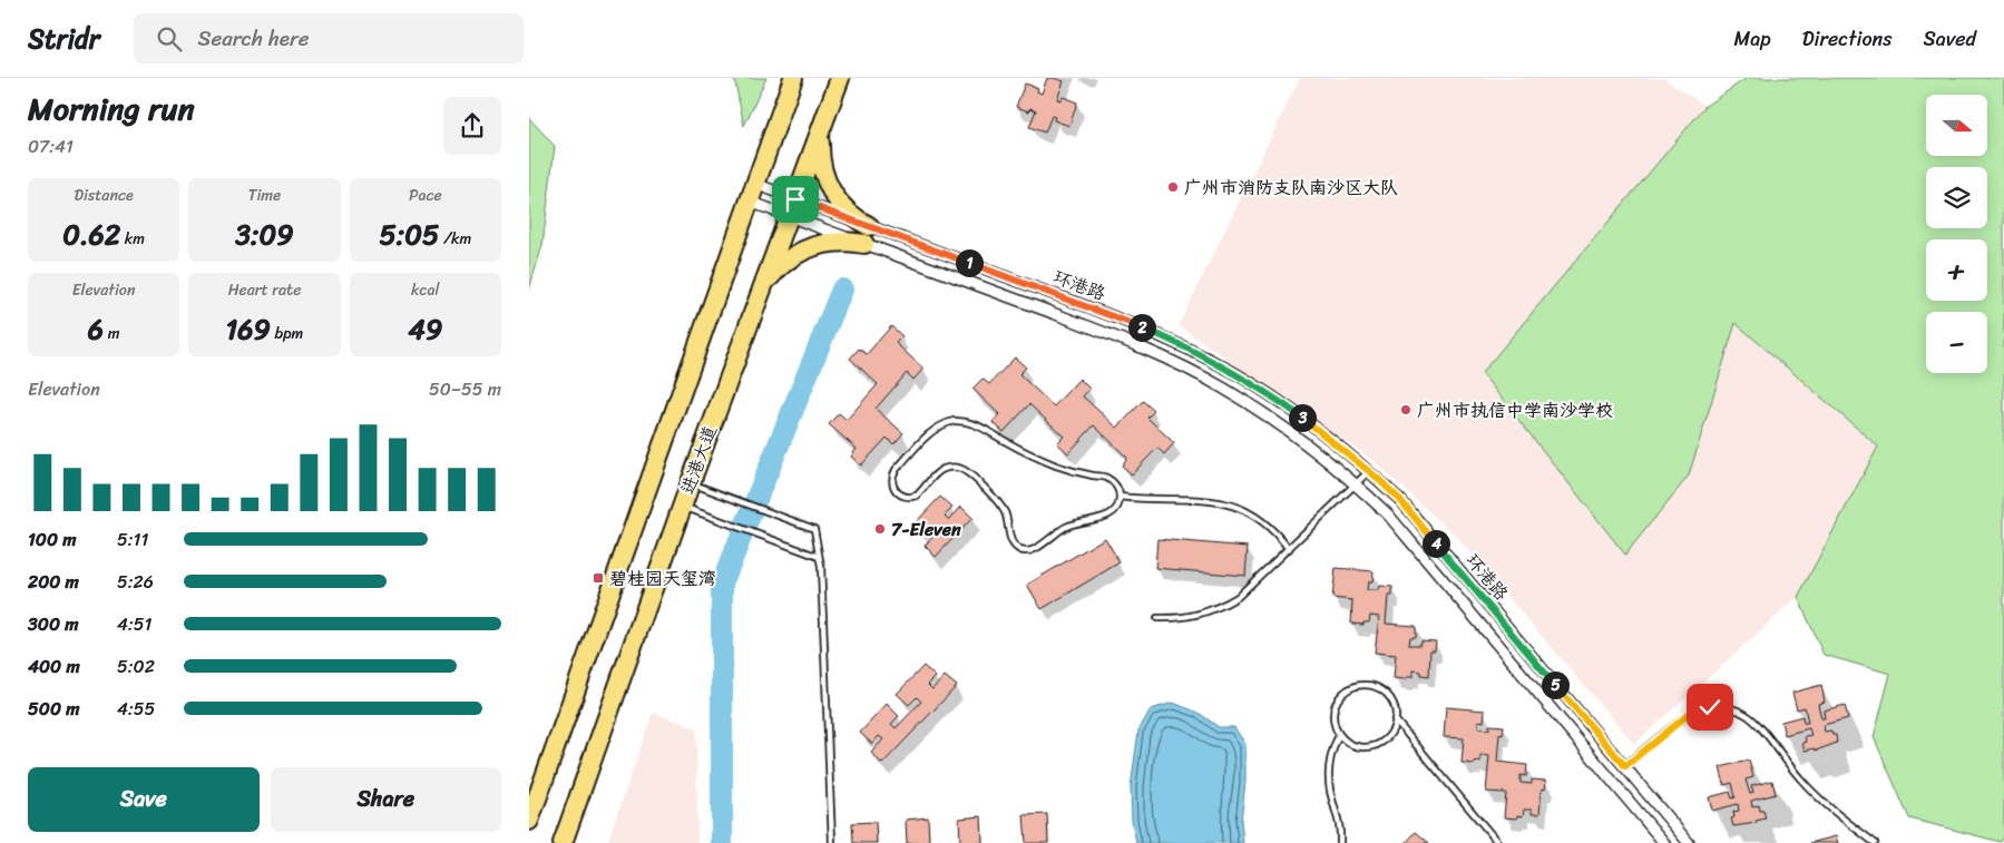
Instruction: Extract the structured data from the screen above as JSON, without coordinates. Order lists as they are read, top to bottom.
{
  "streets": {
    "highway": ["进港大道"],
    "street": ["环港路"]
  },
  "crossings": [
    ["环港路", "进港大道"]
  ],
  "places": {
    "other": ["广州市消防支队南沙区大队", "广州市执信中学南沙学校", "7-Eleven"],
    "transit": ["碧桂园天玺湾"]
  },
  "north": "right",
  "page": {
    "header": "Stridr",
    "search": "Search here",
    "nav": ["Map", "Directions", "Saved"],
    "heading": ["Morning run", "07:41"],
    "map_buttons": ["+", "−"],
    "stats": [
      ["Distance", "0.62 km"],
      ["Time", "3:09"],
      ["Pace", "5:05 /km"],
      ["Elevation", "6 m"],
      ["Heart rate", "169 bpm"],
      ["kcal", "49"]
    ],
    "pins": [
      "1",
      "2",
      "3",
      "4",
      "5"
    ],
    "chart": ["Elevation", "50–55 m"],
    "list": [
      {
        "name": "100 m",
        "note": "5:11"
      },
      {
        "name": "200 m",
        "note": "5:26"
      },
      {
        "name": "300 m",
        "note": "4:51"
      },
      {
        "name": "400 m",
        "note": "5:02"
      },
      {
        "name": "500 m",
        "note": "4:55"
      }
    ],
    "buttons": ["Save", "Share"]
  }
}
